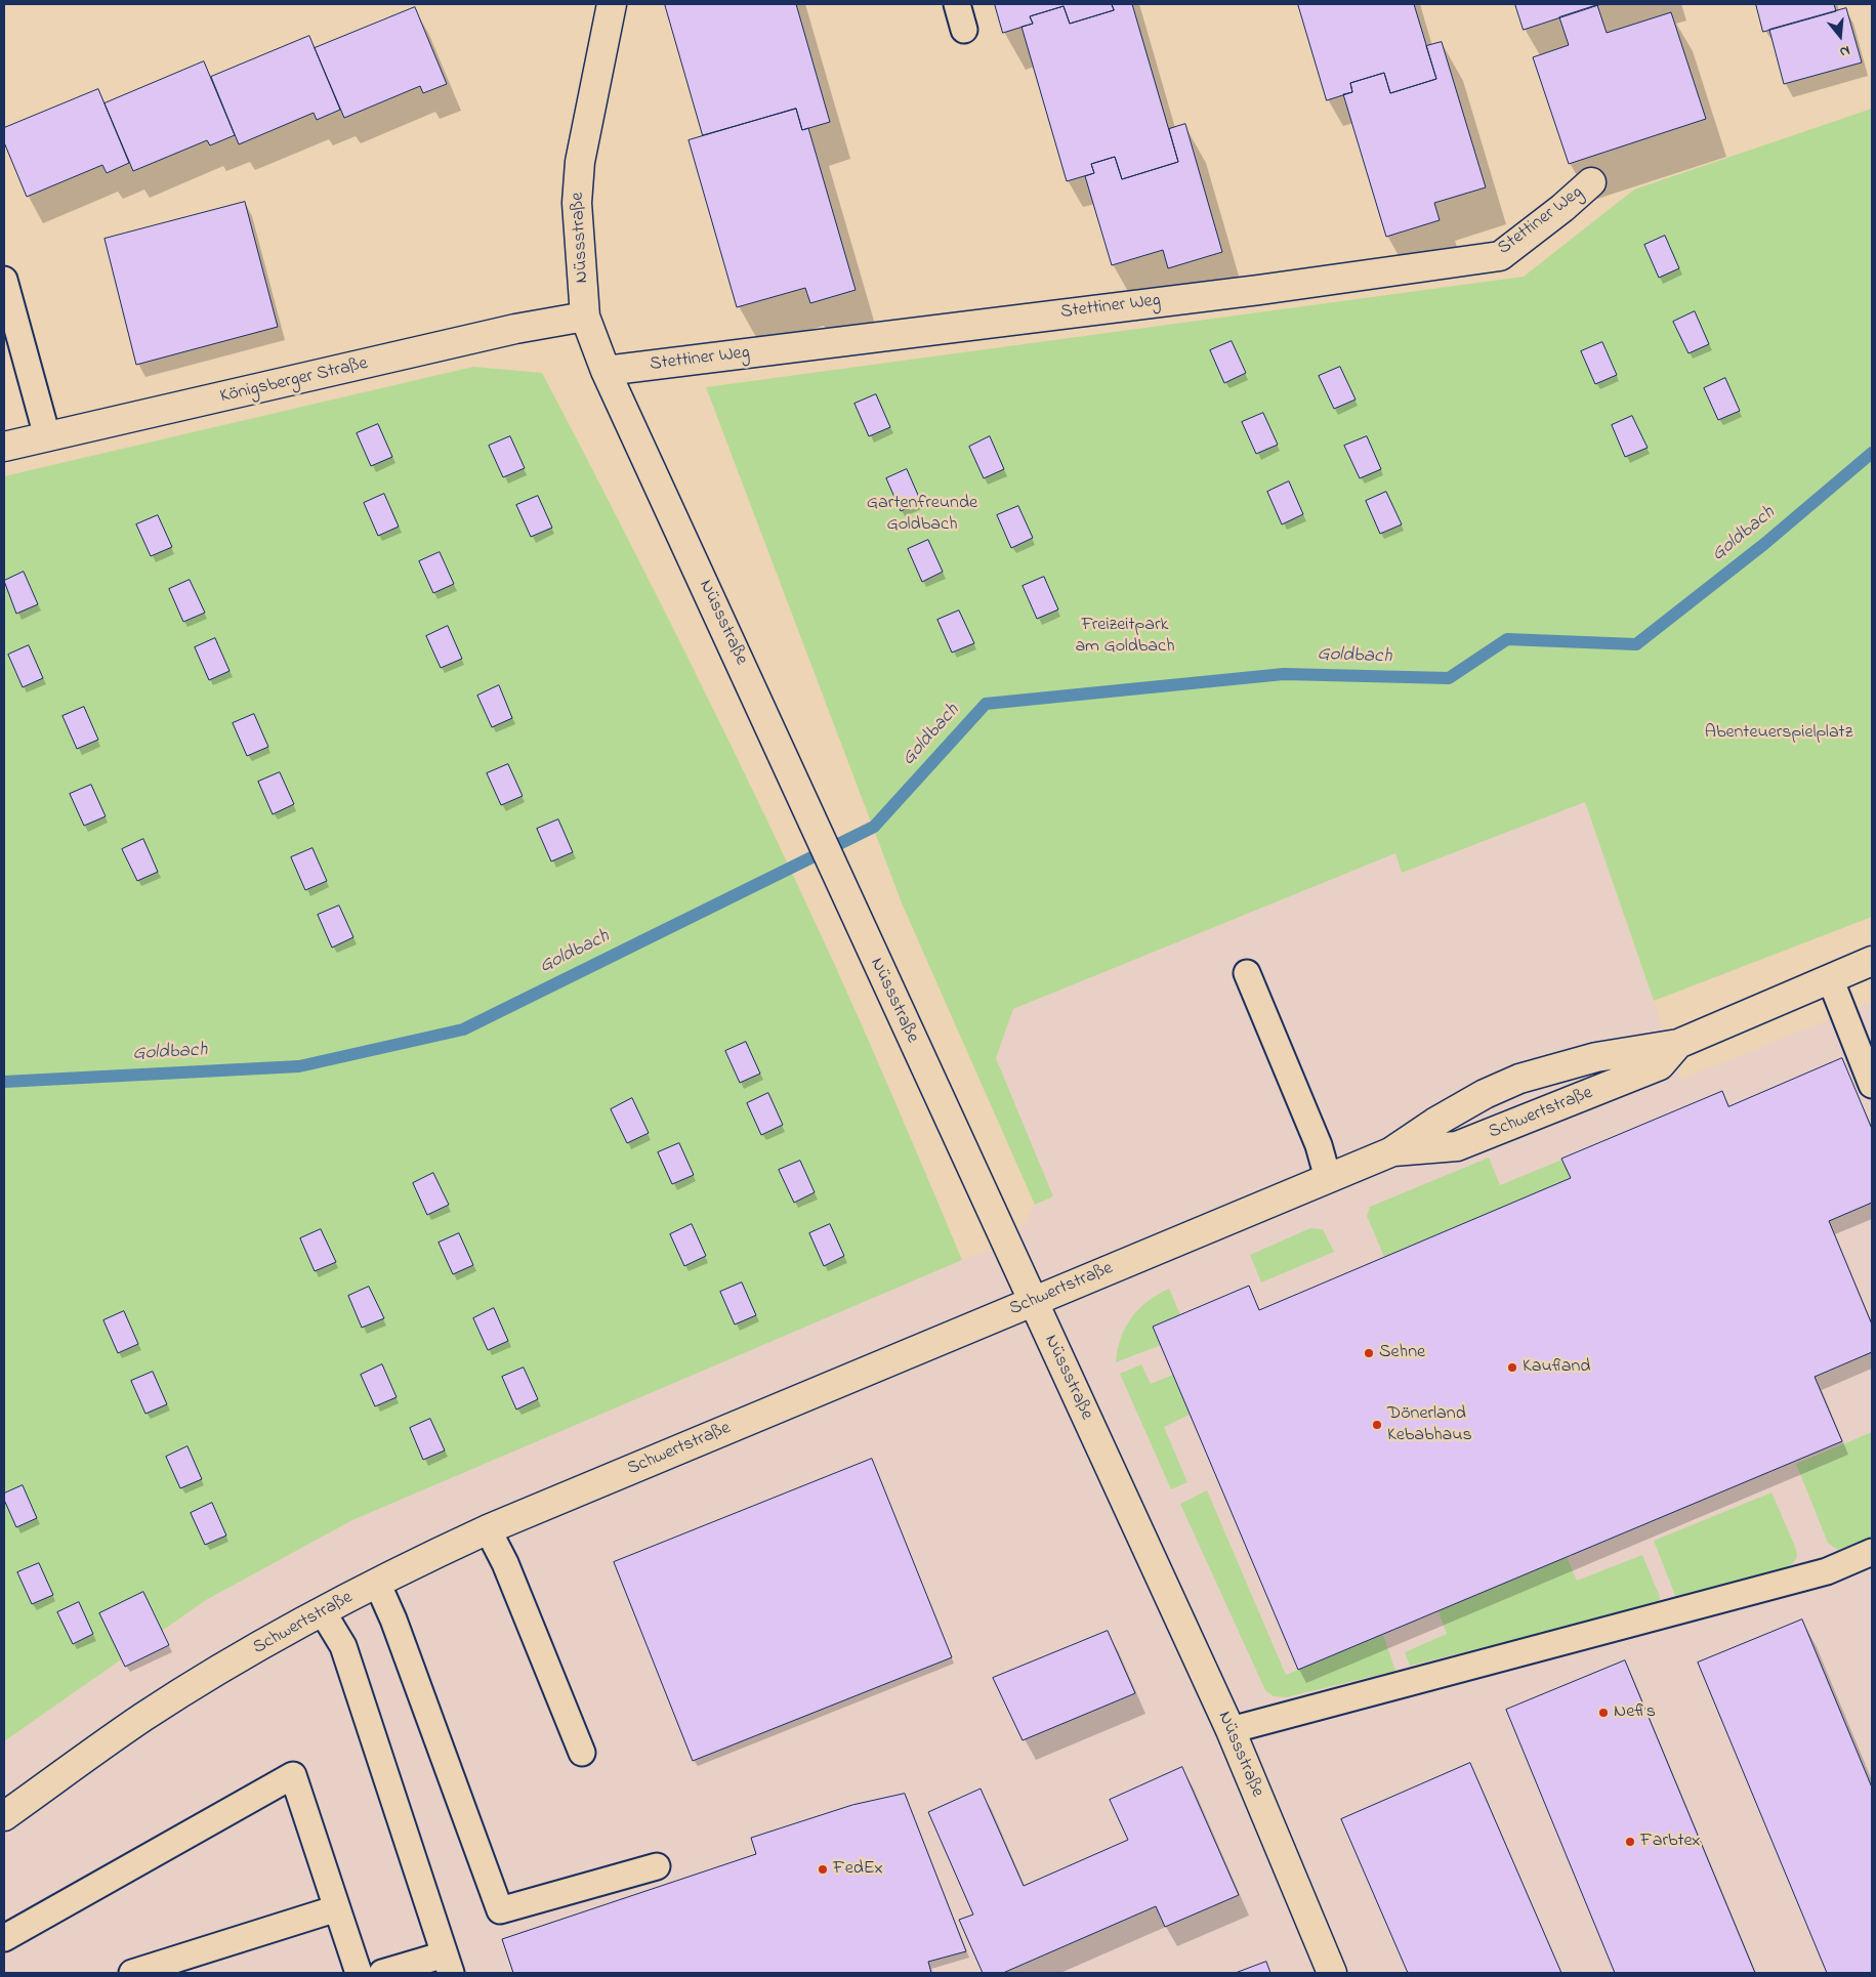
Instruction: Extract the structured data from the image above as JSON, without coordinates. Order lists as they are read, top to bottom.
{
  "streets": {
    "street": [
      "Stettiner Weg",
      "Nüssstraße",
      "Königsberger Straße",
      "Schwertstraße"
    ]
  },
  "crossings": [
    ["Stettiner Weg", "Nüssstraße"],
    ["Nüssstraße", "Königsberger Straße"],
    ["Nüssstraße", "Schwertstraße"]
  ],
  "water": ["Goldbach"],
  "parks": ["Gartenfreunde Goldbach", "Freizeitpark am Goldbach", "Abenteuerspielplatz"],
  "places": [
    "Sehne",
    "Kaufland",
    "Dönerland Kebabhaus",
    "Nefis",
    "Farbtex",
    "FedEx"
  ],
  "north": "bottom"
}
